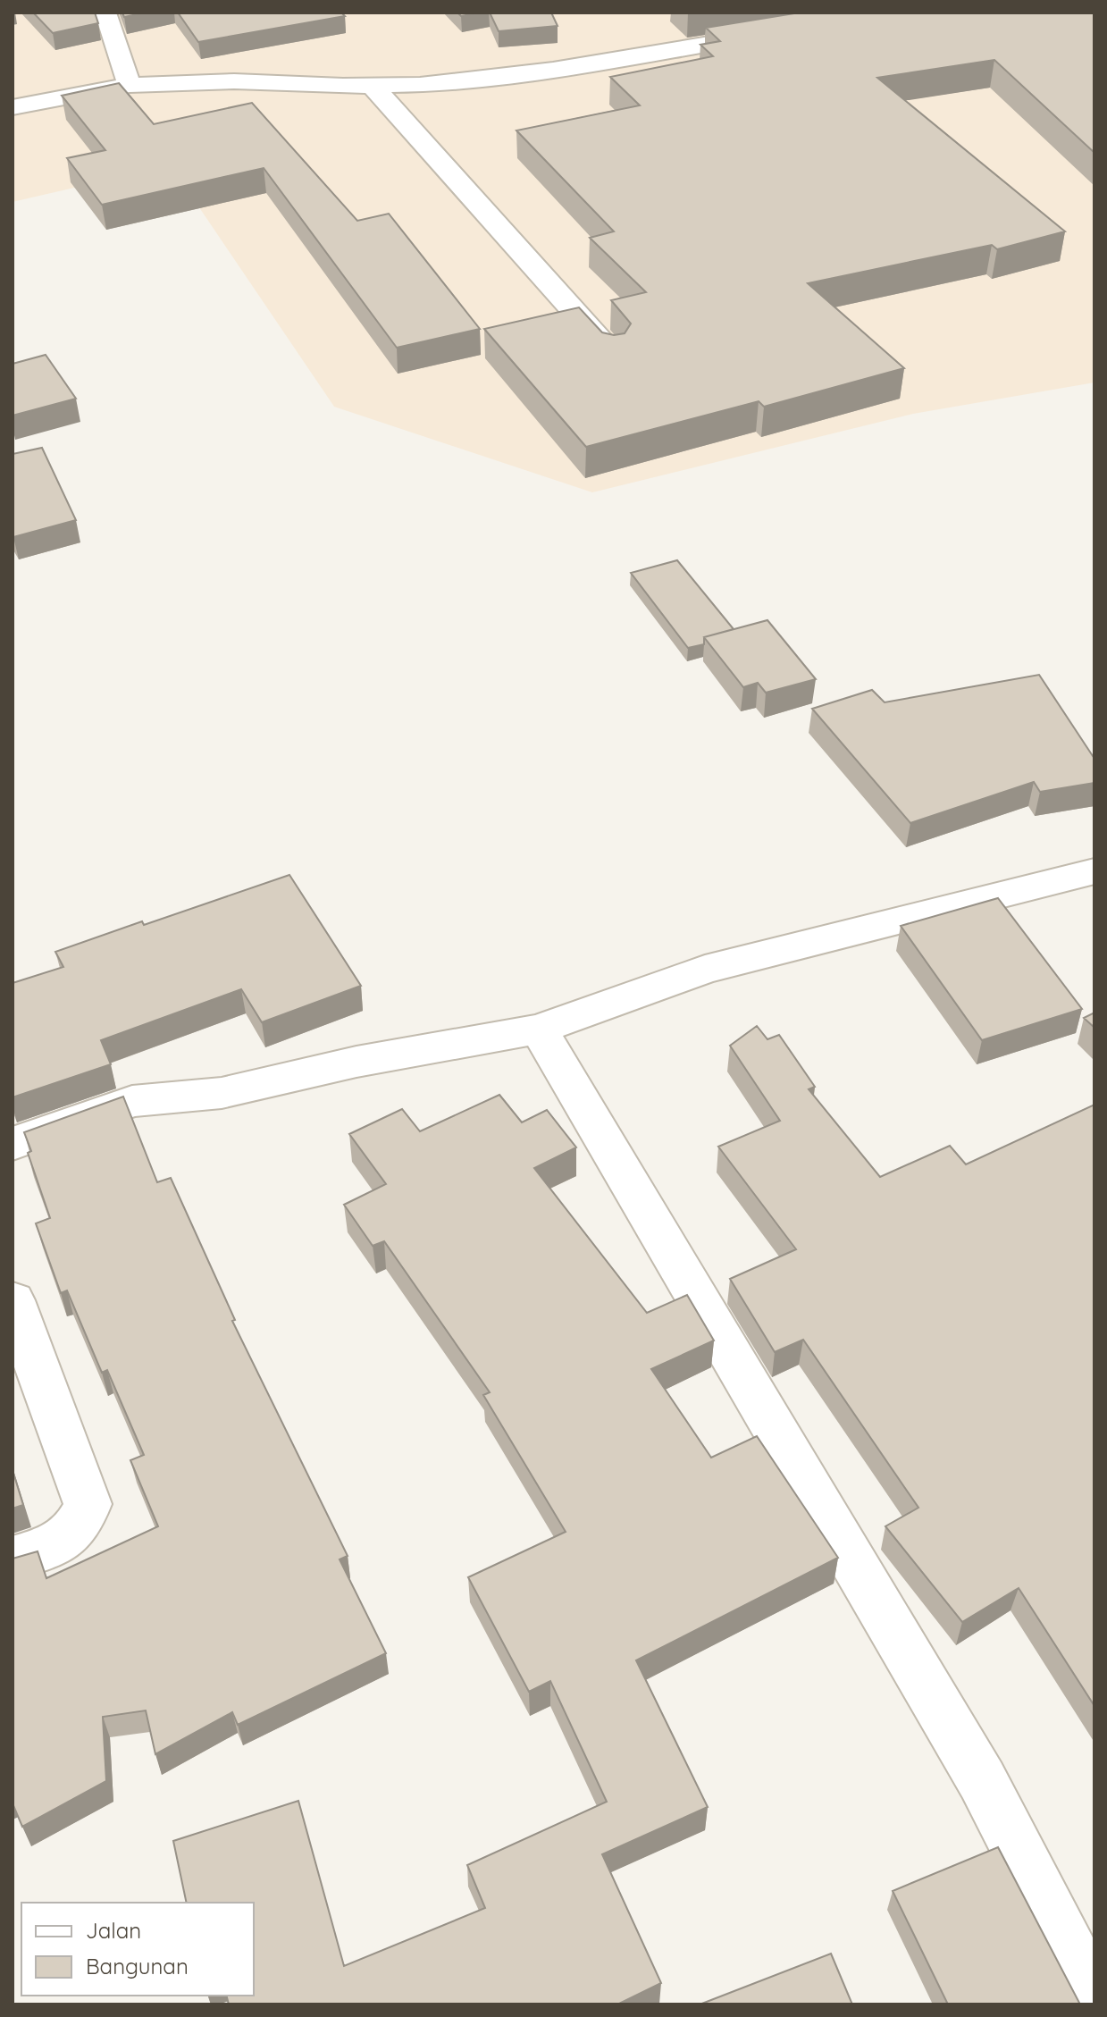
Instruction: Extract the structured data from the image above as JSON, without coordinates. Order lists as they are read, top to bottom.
{
  "legend": ["Jalan", "Bangunan"]
}
